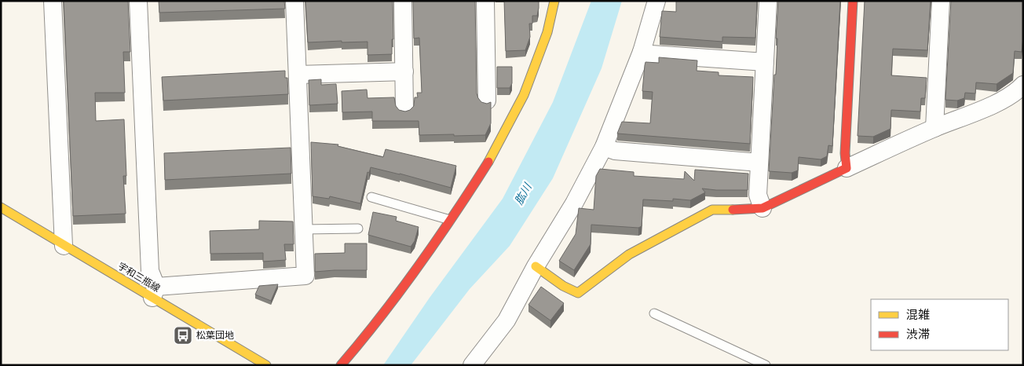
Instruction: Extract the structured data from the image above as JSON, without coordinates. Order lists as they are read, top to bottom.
{
  "streets": {
    "street": ["宇和三瓶線"]
  },
  "water": ["肱川"],
  "places": {
    "bus stop": ["松葉団地"]
  },
  "legend": ["混雑", "渋滞"]
}
